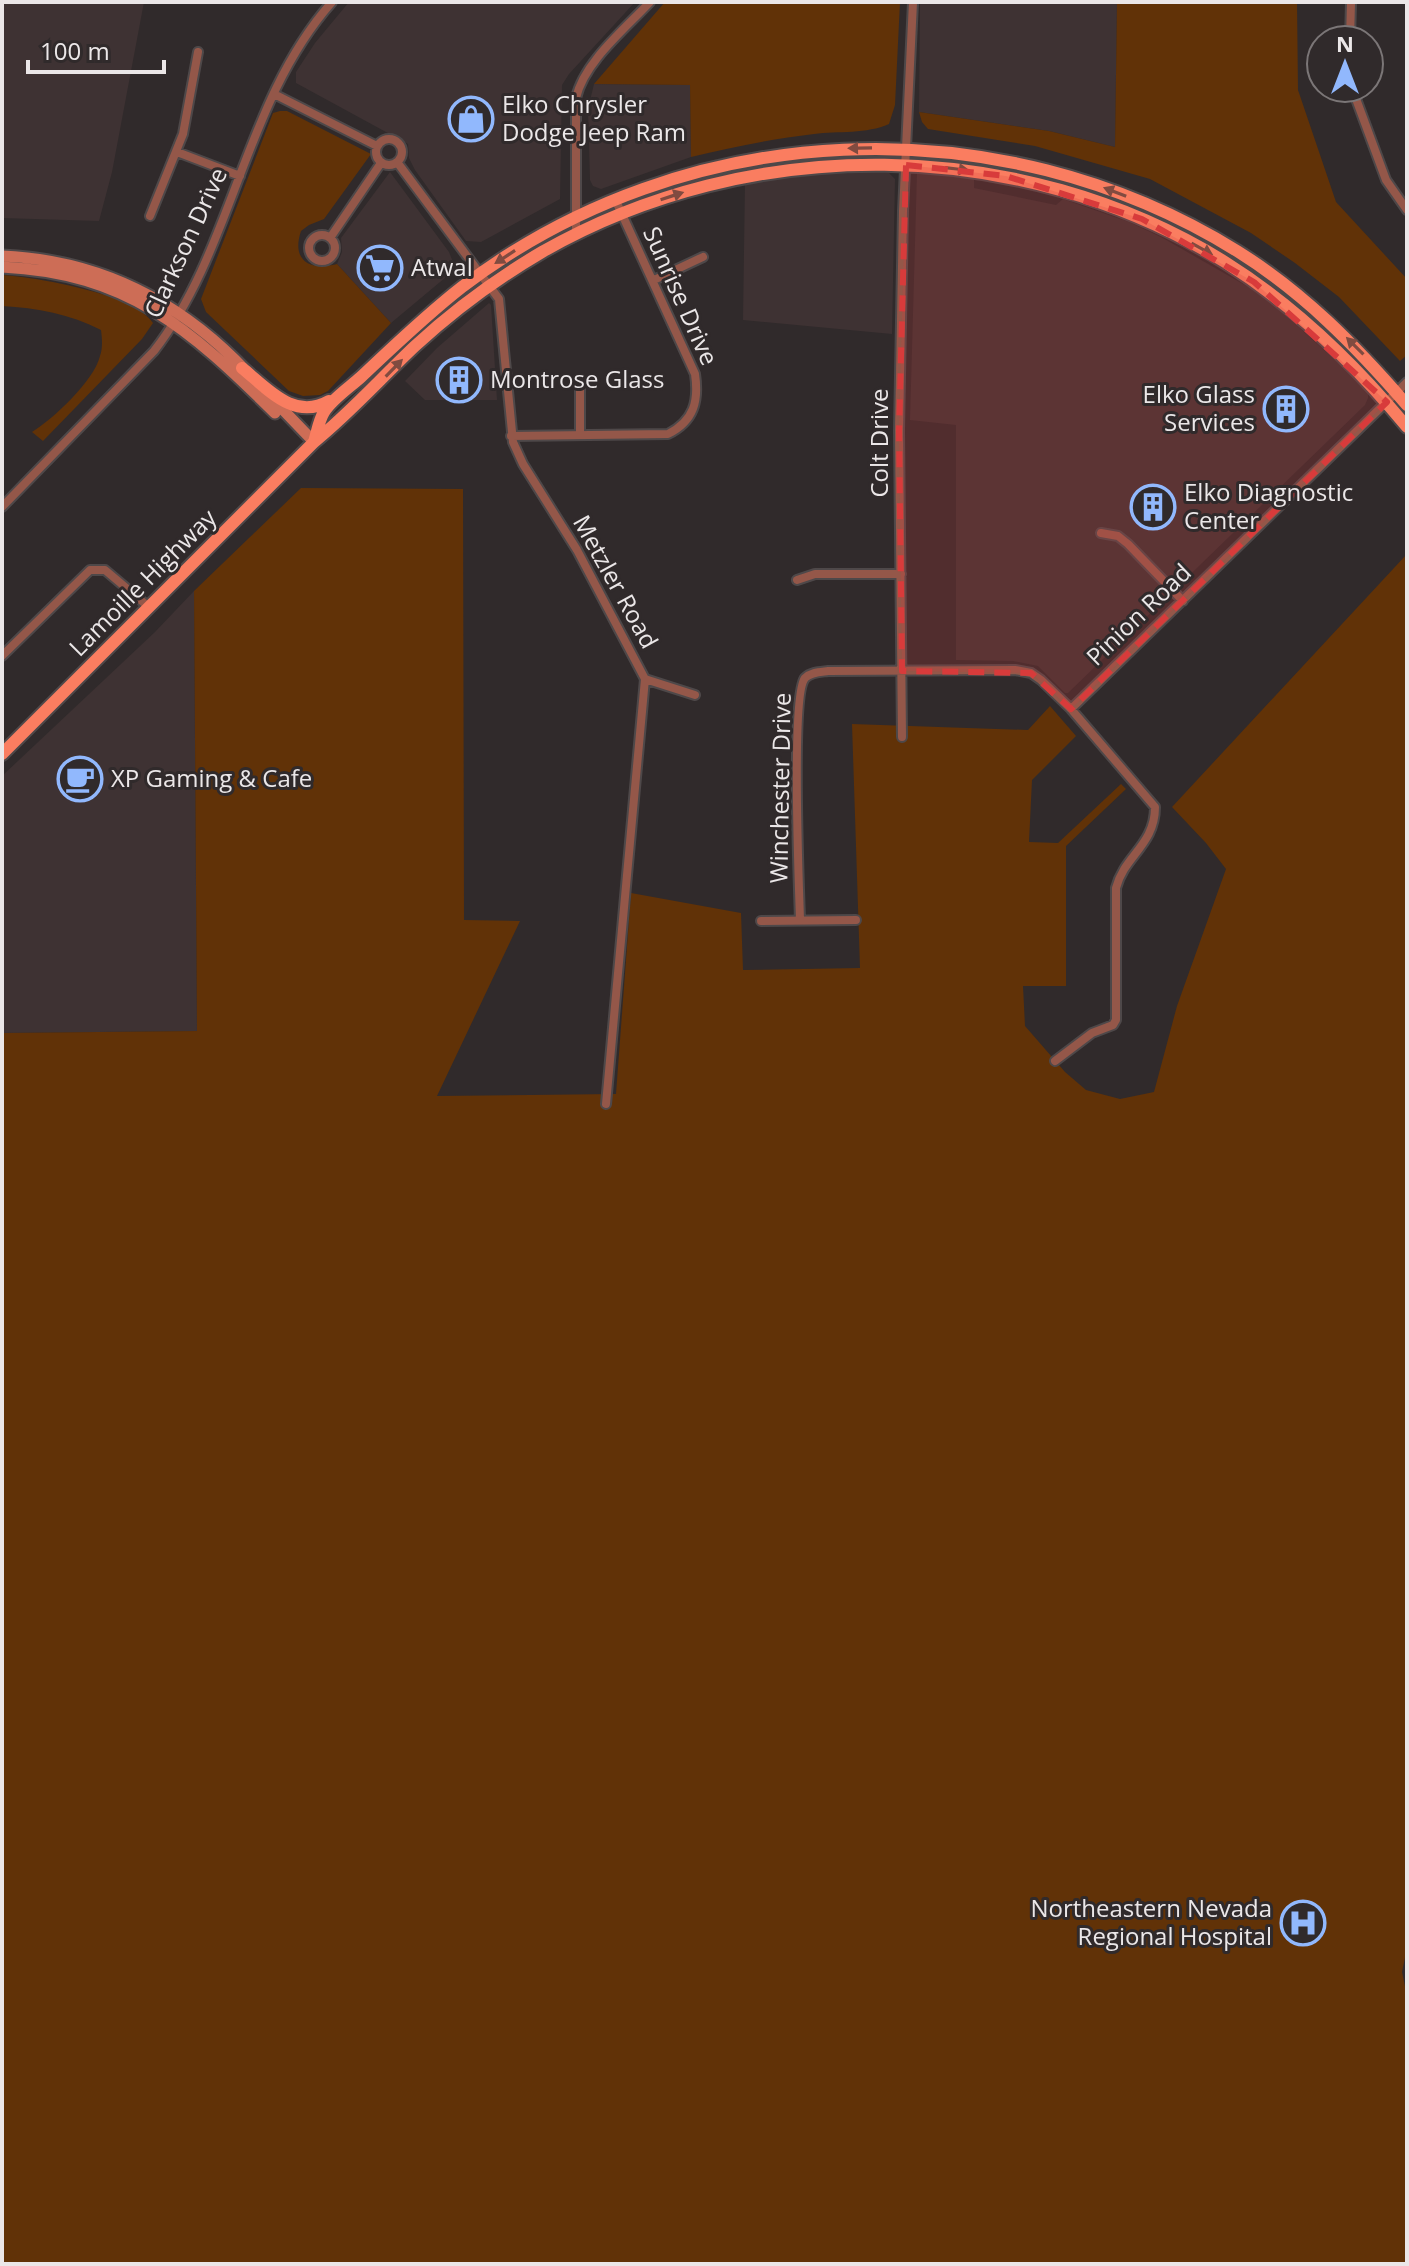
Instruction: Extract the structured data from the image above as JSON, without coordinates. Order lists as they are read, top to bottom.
{
  "streets": {
    "main road": ["Lamoille Highway"],
    "street": [
      "Clarkson Drive",
      "Sunrise Drive",
      "Colt Drive",
      "Metzler Road",
      "Pinion Road",
      "Winchester Drive"
    ]
  },
  "crossings": [
    ["Sunrise Drive", "Metzler Road"],
    ["Sunrise Drive", "Lamoille Highway"],
    ["Colt Drive", "Lamoille Highway"],
    ["Colt Drive", "Winchester Drive"],
    ["Metzler Road", "Lamoille Highway"],
    ["Lamoille Highway", "Pinion Road"],
    ["Pinion Road", "Winchester Drive"]
  ],
  "places": {
    "shop": ["Elko Chrysler Dodge Jeep Ram"],
    "supermarket": ["Atwal"],
    "building": ["Montrose Glass", "Elko Glass Services", "Elko Diagnostic Center"],
    "cafe": ["XP Gaming & Cafe"],
    "hospital": ["Northeastern Nevada Regional Hospital"]
  },
  "scale_bar": "100 m",
  "north": "top"
}
